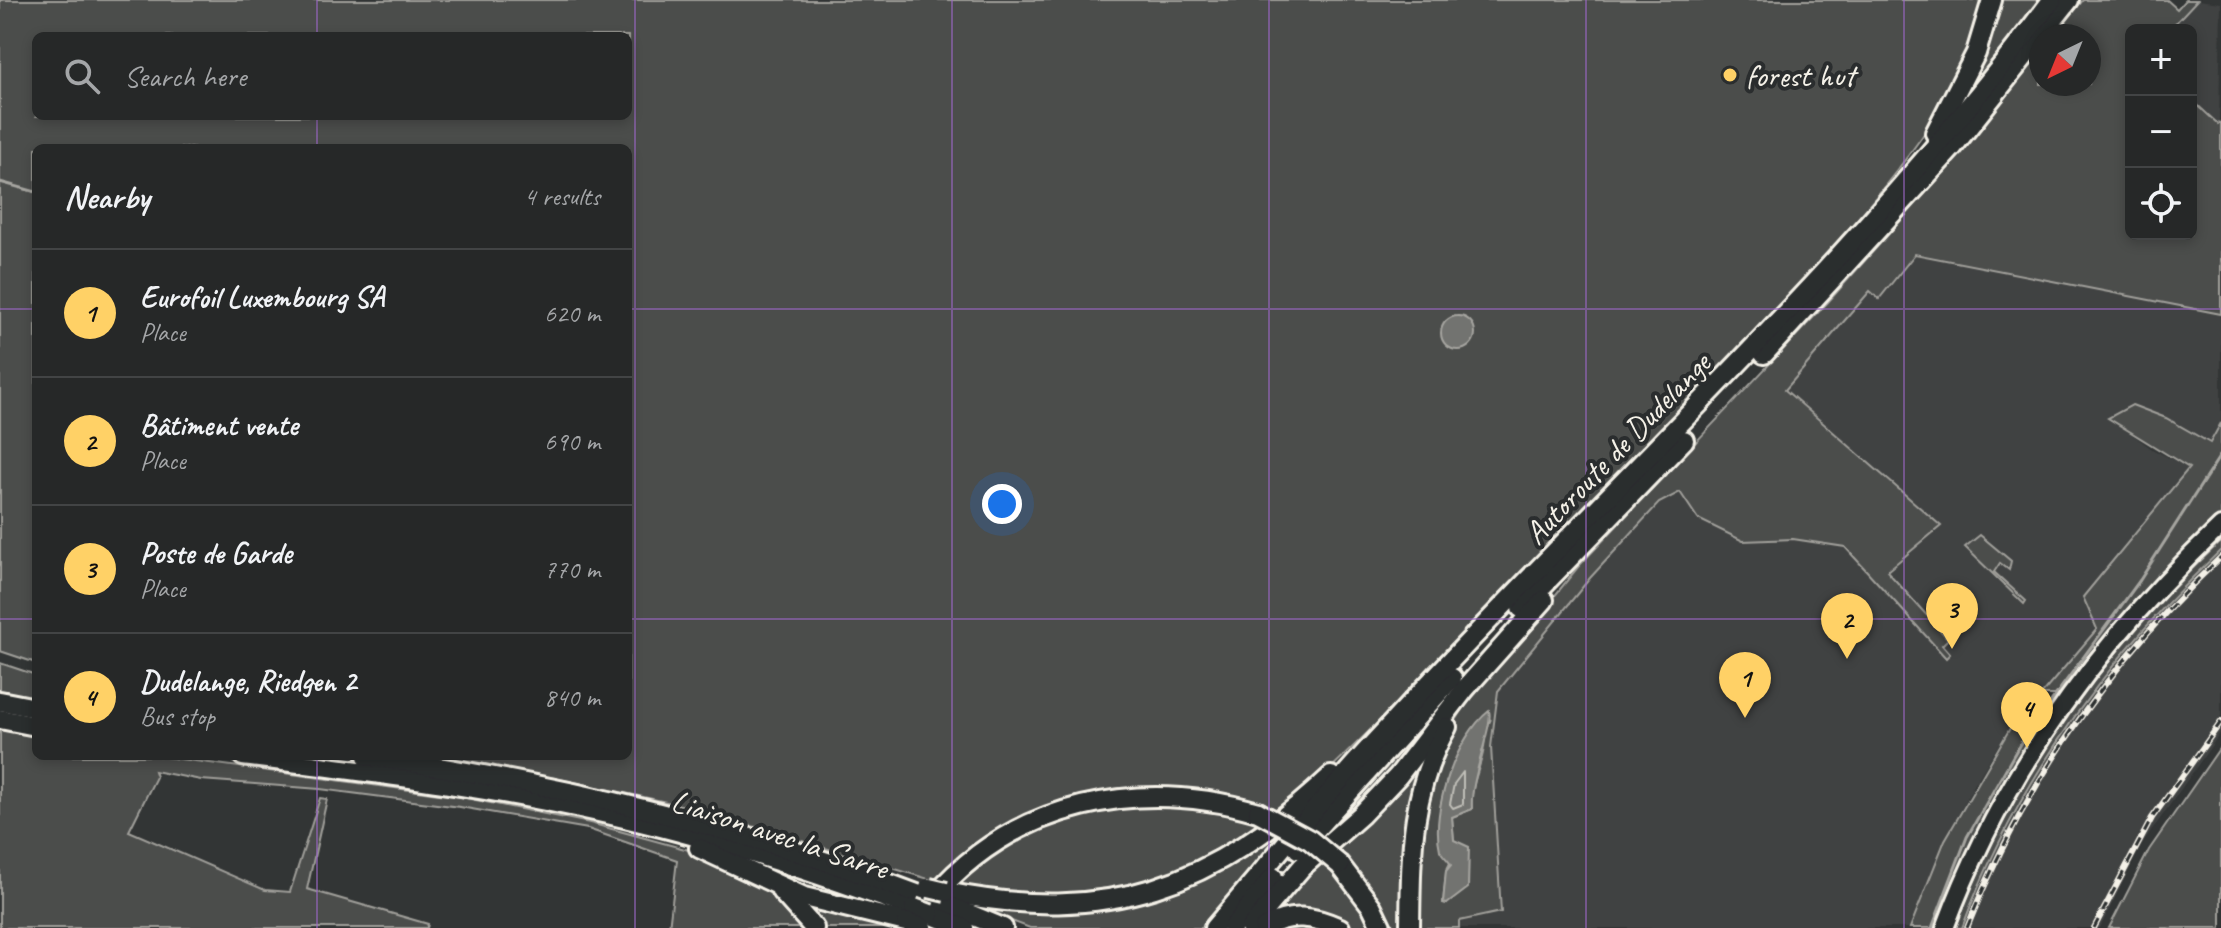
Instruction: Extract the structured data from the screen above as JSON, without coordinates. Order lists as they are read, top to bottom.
{
  "streets": {
    "highway": ["Autoroute de Dudelange", "Liaison avec la Sarre"]
  },
  "places": ["forest hut"],
  "north": "bottom left",
  "page": {
    "map_buttons": ["+", "−"],
    "search": "Search here",
    "heading": ["Nearby", "4 results"],
    "list": [
      {
        "mark": "1",
        "name": "Eurofoil Luxembourg SA",
        "note": "Place",
        "value": "620 m"
      },
      {
        "mark": "2",
        "name": "Bâtiment vente",
        "note": "Place",
        "value": "690 m"
      },
      {
        "mark": "3",
        "name": "Poste de Garde",
        "note": "Place",
        "value": "770 m"
      },
      {
        "mark": "4",
        "name": "Dudelange, Riedgen 2",
        "note": "Bus stop",
        "value": "840 m"
      }
    ],
    "pins": [
      "3",
      "2",
      "1",
      "4"
    ]
  }
}
